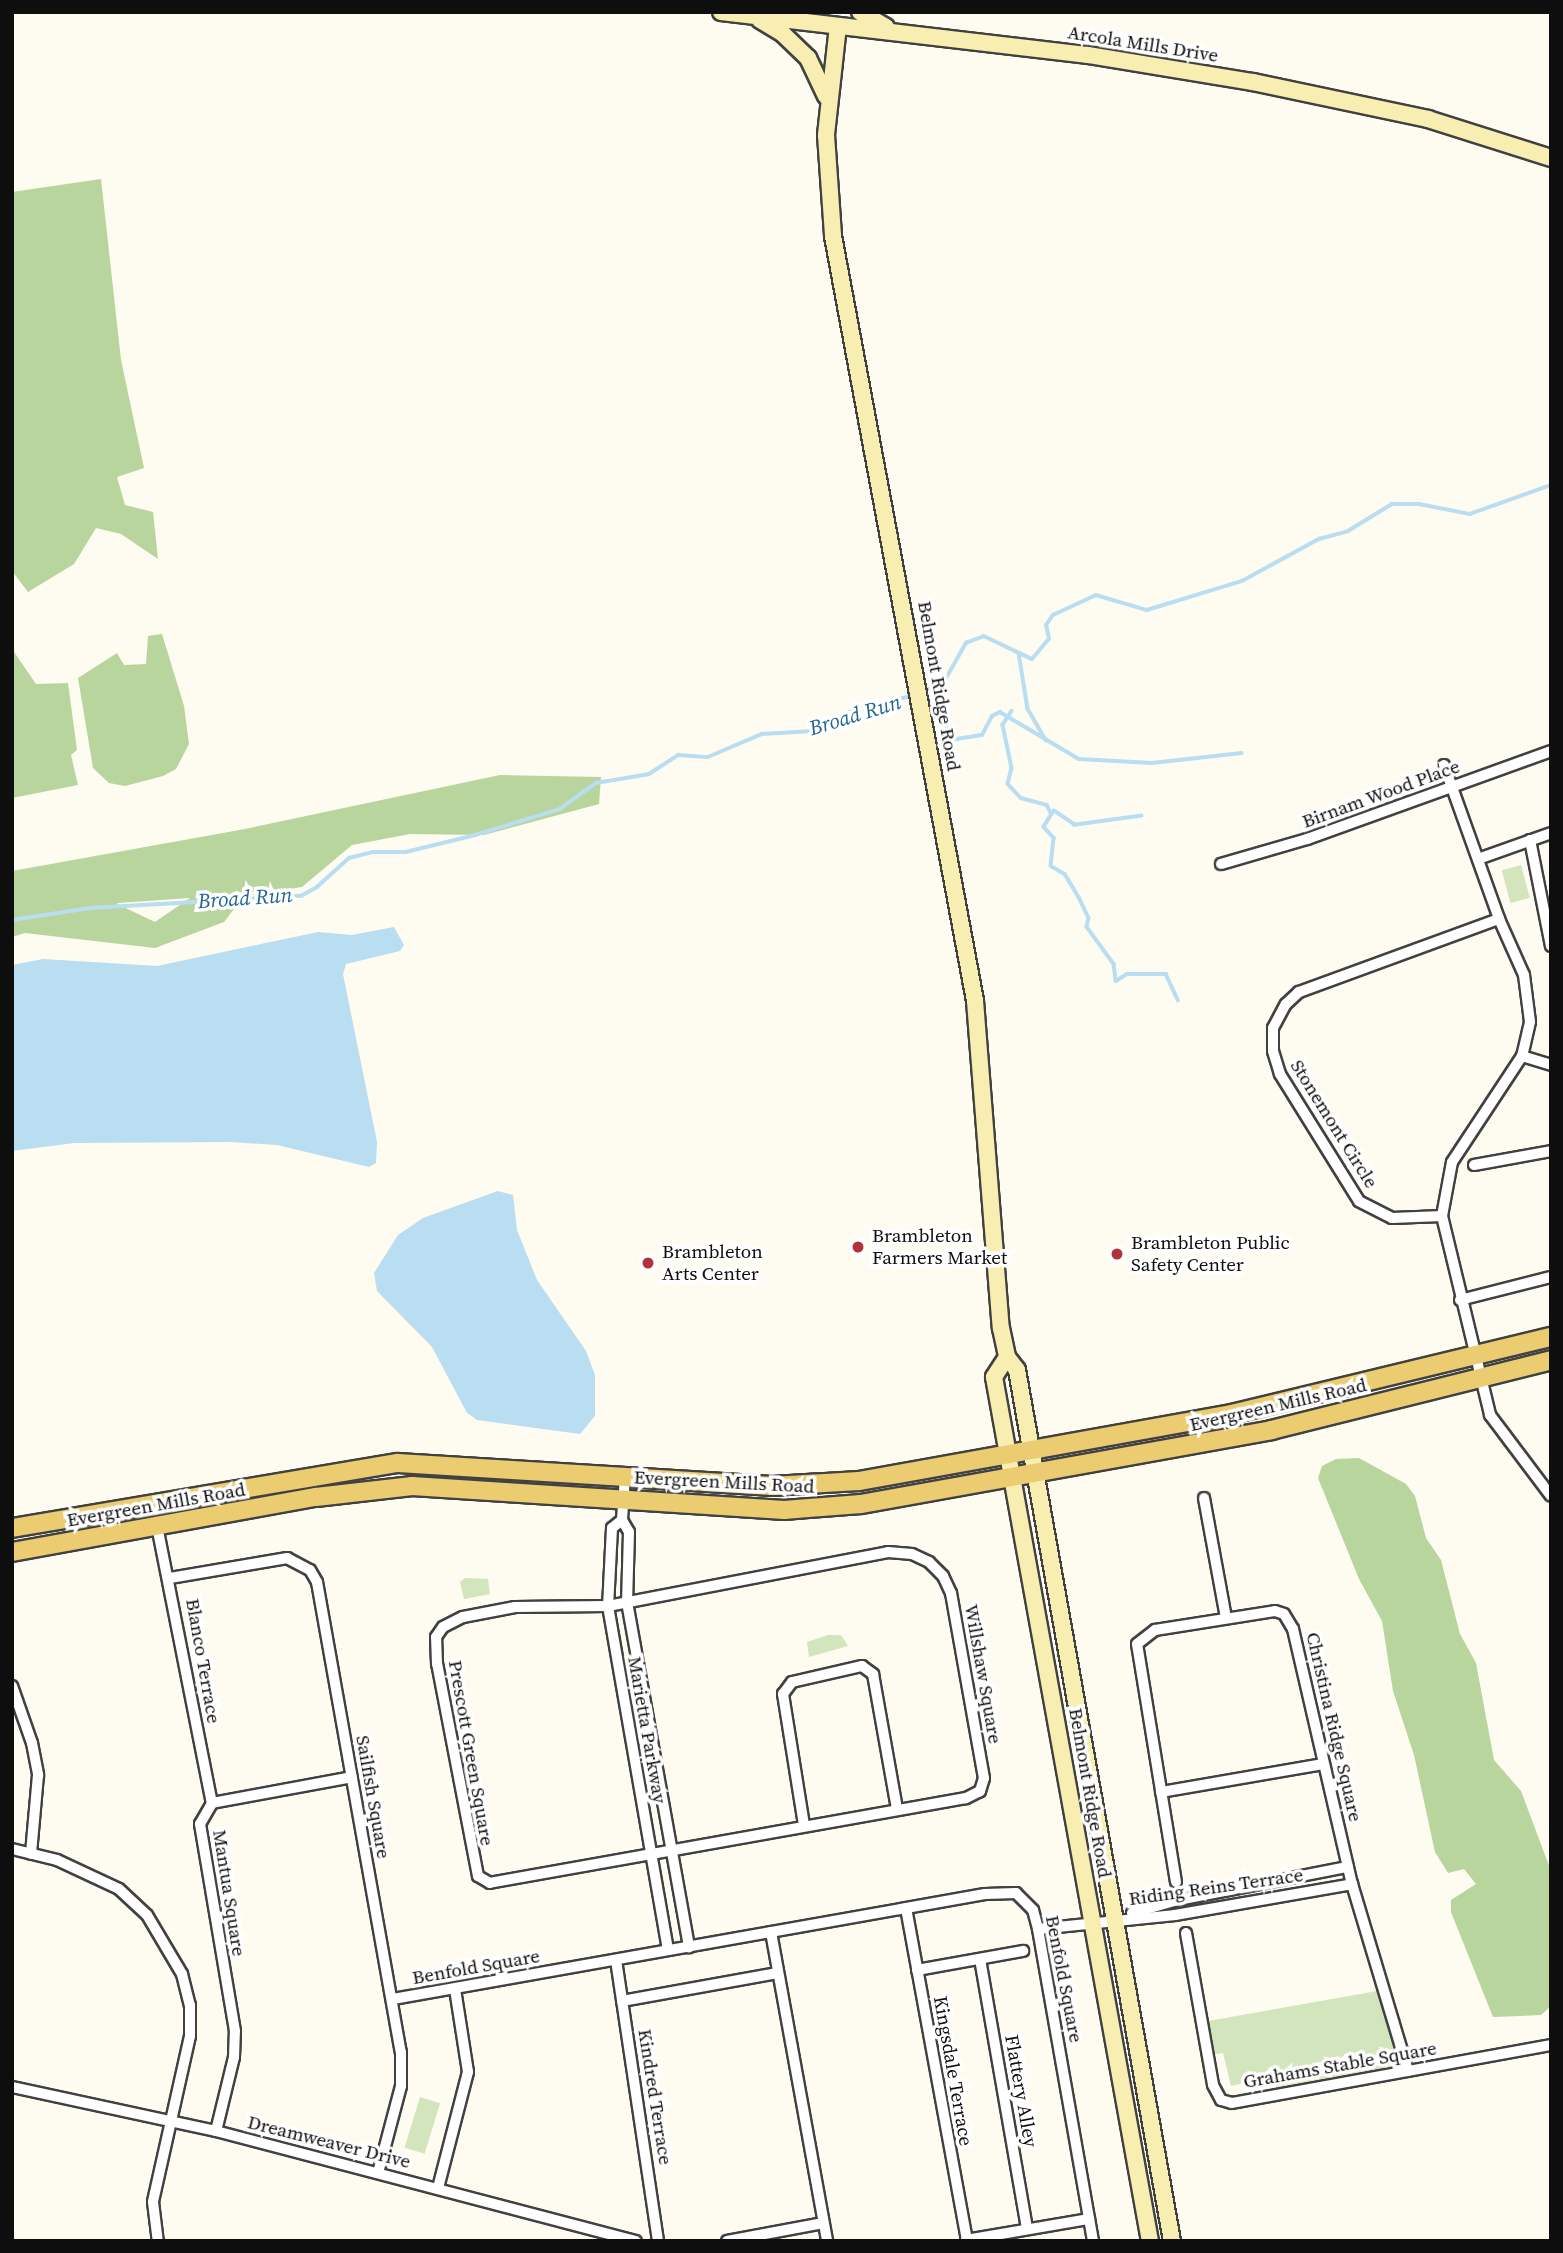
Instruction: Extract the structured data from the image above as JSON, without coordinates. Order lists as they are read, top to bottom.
{
  "streets": {
    "main road": ["Evergreen Mills Road"],
    "street": [
      "Arcola Mills Drive",
      "Belmont Ridge Road",
      "Birnam Wood Place",
      "Stonemont Circle",
      "Blanco Terrace",
      "Willshaw Square",
      "Christina Ridge Square",
      "Marietta Parkway",
      "Prescott Green Square",
      "Sailfish Square",
      "Riding Reins Terrace",
      "Mantua Square",
      "Benfold Square",
      "Grahams Stable Square",
      "Kingsdale Terrace",
      "Flattery Alley",
      "Kindred Terrace",
      "Dreamweaver Drive"
    ]
  },
  "crossings": [
    ["Arcola Mills Drive", "Belmont Ridge Road"],
    ["Belmont Ridge Road", "Evergreen Mills Road"],
    ["Belmont Ridge Road", "Riding Reins Terrace"],
    ["Evergreen Mills Road", "Blanco Terrace"],
    ["Evergreen Mills Road", "Marietta Parkway"],
    ["Blanco Terrace", "Sailfish Square"],
    ["Blanco Terrace", "Mantua Square"],
    ["Willshaw Square", "Marietta Parkway"],
    ["Willshaw Square", "Prescott Green Square"],
    ["Christina Ridge Square", "Riding Reins Terrace"],
    ["Christina Ridge Square", "Grahams Stable Square"],
    ["Marietta Parkway", "Prescott Green Square"],
    ["Marietta Parkway", "Benfold Square"],
    ["Sailfish Square", "Mantua Square"],
    ["Sailfish Square", "Benfold Square"],
    ["Sailfish Square", "Dreamweaver Drive"],
    ["Mantua Square", "Dreamweaver Drive"],
    ["Benfold Square", "Kingsdale Terrace"],
    ["Benfold Square", "Kindred Terrace"]
  ],
  "water": ["Broad Run"],
  "places": ["Brambleton Farmers Market", "Brambleton Public Safety Center", "Brambleton Arts Center"]
}
